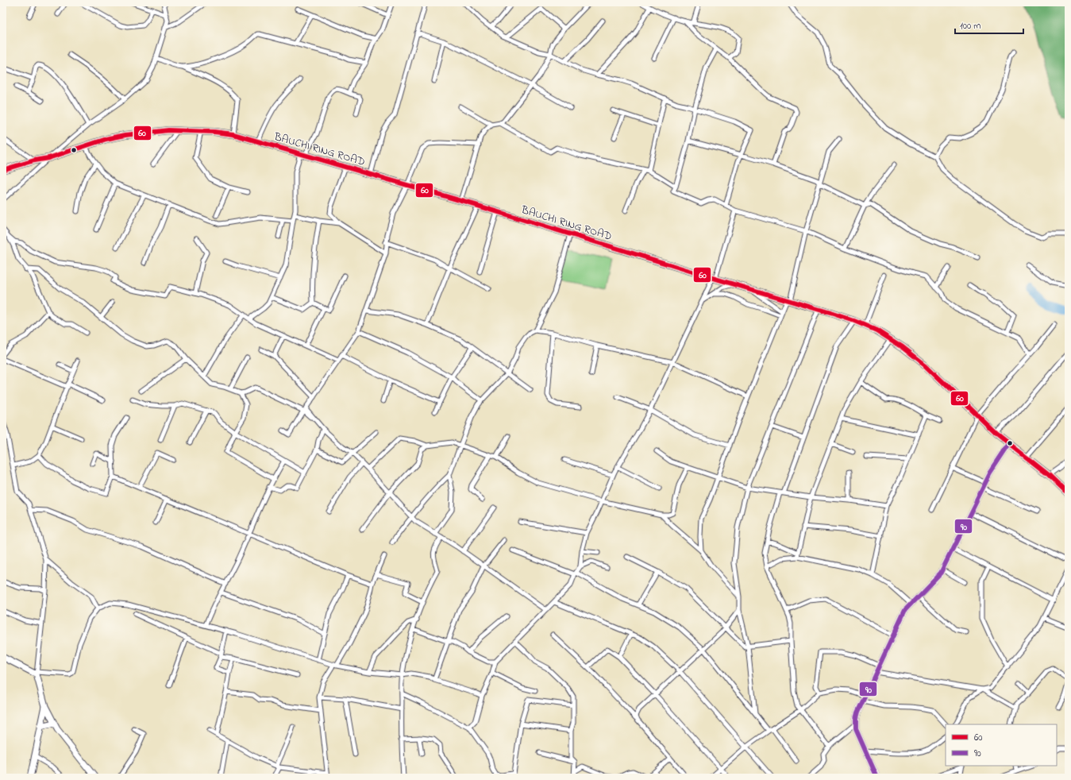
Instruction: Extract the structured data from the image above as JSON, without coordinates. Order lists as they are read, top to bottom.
{
  "streets": {
    "main road": ["BAUCHI RING ROAD"]
  },
  "lines": ["transit line 60", "transit line 90"],
  "legend": ["60", "90"],
  "scale_bar": "100 m"
}
